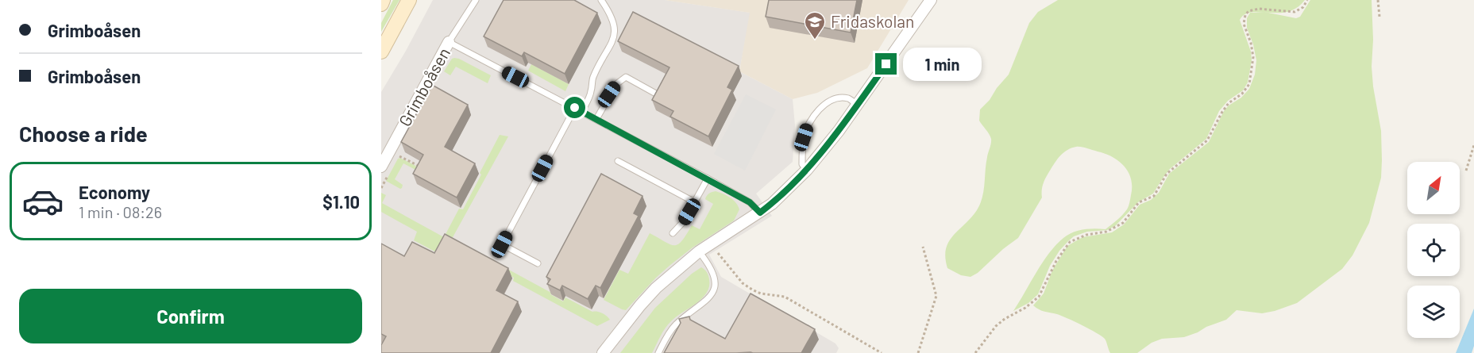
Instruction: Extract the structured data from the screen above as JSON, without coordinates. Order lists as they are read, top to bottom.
{
  "streets": {
    "street": ["Grimboåsen"]
  },
  "places": {
    "school or university": ["Fridaskolan"]
  },
  "north": "top right",
  "page": {
    "banner": ["Grimboåsen", "Grimboåsen"],
    "bubble": "1 min",
    "heading": "Choose a ride",
    "list": [
      {
        "name": "Economy",
        "note": "1 min · 08:26",
        "value": "$1.10"
      }
    ],
    "buttons": "Confirm"
  }
}
